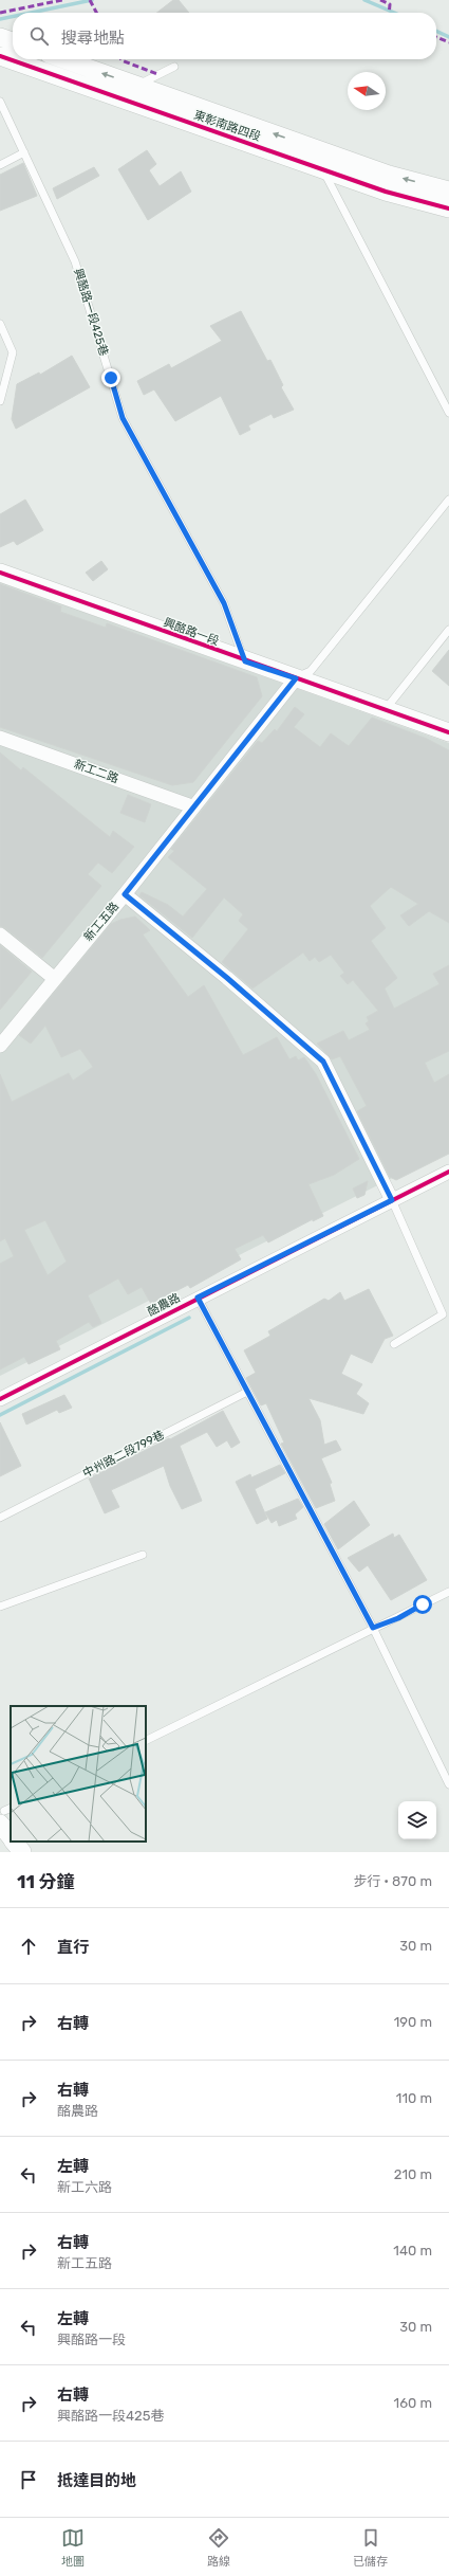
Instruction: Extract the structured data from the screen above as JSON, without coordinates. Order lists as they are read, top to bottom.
{
  "streets": {
    "street": [
      "東彰南路四段",
      "興酪路一段",
      "新工二路",
      "新工五路",
      "酪農路"
    ],
    "lane": ["興酪路一段425巷", "中州路二段799巷"]
  },
  "crossings": [
    ["興酪路一段425巷", "興酪路一段"],
    ["興酪路一段", "新工五路"],
    ["新工二路", "新工五路"]
  ],
  "north": "left",
  "page": {
    "search": "搜尋地點",
    "heading": ["11 分鐘", "步行 · 870 m"],
    "list": [
      ["直行", "30 m"],
      ["右轉", "190 m"],
      ["右轉", "酪農路", "110 m"],
      ["左轉", "新工六路", "210 m"],
      ["右轉", "新工五路", "140 m"],
      ["左轉", "興酪路一段", "30 m"],
      ["右轉", "興酪路一段425巷", "160 m"],
      "抵達目的地"
    ],
    "nav": ["地圖", "路線", "已儲存"]
  }
}
